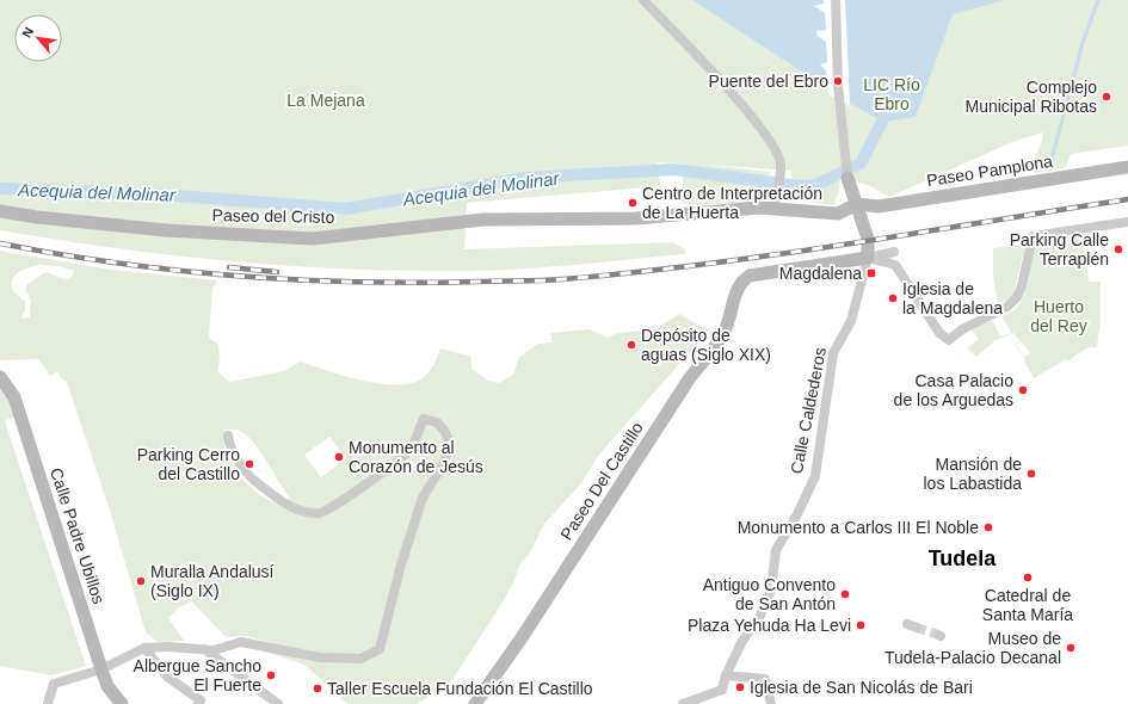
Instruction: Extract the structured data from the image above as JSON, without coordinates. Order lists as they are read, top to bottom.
{
  "streets": {
    "street": [
      "Paseo Pamplona",
      "Paseo del Cristo",
      "Calle Caldederos",
      "Paseo Del Castillo",
      "Calle Padre Ubillos"
    ]
  },
  "crossings": [
    ["Paseo Pamplona", "Paseo del Cristo"],
    ["Paseo Pamplona", "Calle Caldederos"],
    ["Paseo del Cristo", "Calle Caldederos"],
    ["Calle Caldederos", "Paseo Del Castillo"]
  ],
  "districts": ["Tudela"],
  "water": ["Acequia del Molinar"],
  "parks": ["LIC Río Ebro", "La Mejana", "Huerto del Rey"],
  "places": {
    "other": [
      "Puente del Ebro",
      "Complejo Municipal Ribotas",
      "Centro de Interpretación de La Huerta",
      "Parking Calle Terraplén",
      "Iglesia de la Magdalena",
      "Depósito de aguas (Siglo XIX)",
      "Casa Palacio de los Arguedas",
      "Monumento al Corazón de Jesús",
      "Parking Cerro del Castillo",
      "Mansión de los Labastida",
      "Monumento a Carlos III El Noble",
      "Catedral de Santa María",
      "Muralla Andalusí (Siglo IX)",
      "Antiguo Convento de San Antón",
      "Plaza Yehuda Ha Levi",
      "Museo de Tudela-Palacio Decanal",
      "Albergue Sancho El Fuerte",
      "Iglesia de San Nicolás de Bari",
      "Taller Escuela Fundación El Castillo"
    ],
    "transit": ["Magdalena"]
  },
  "north": "top left"
}
